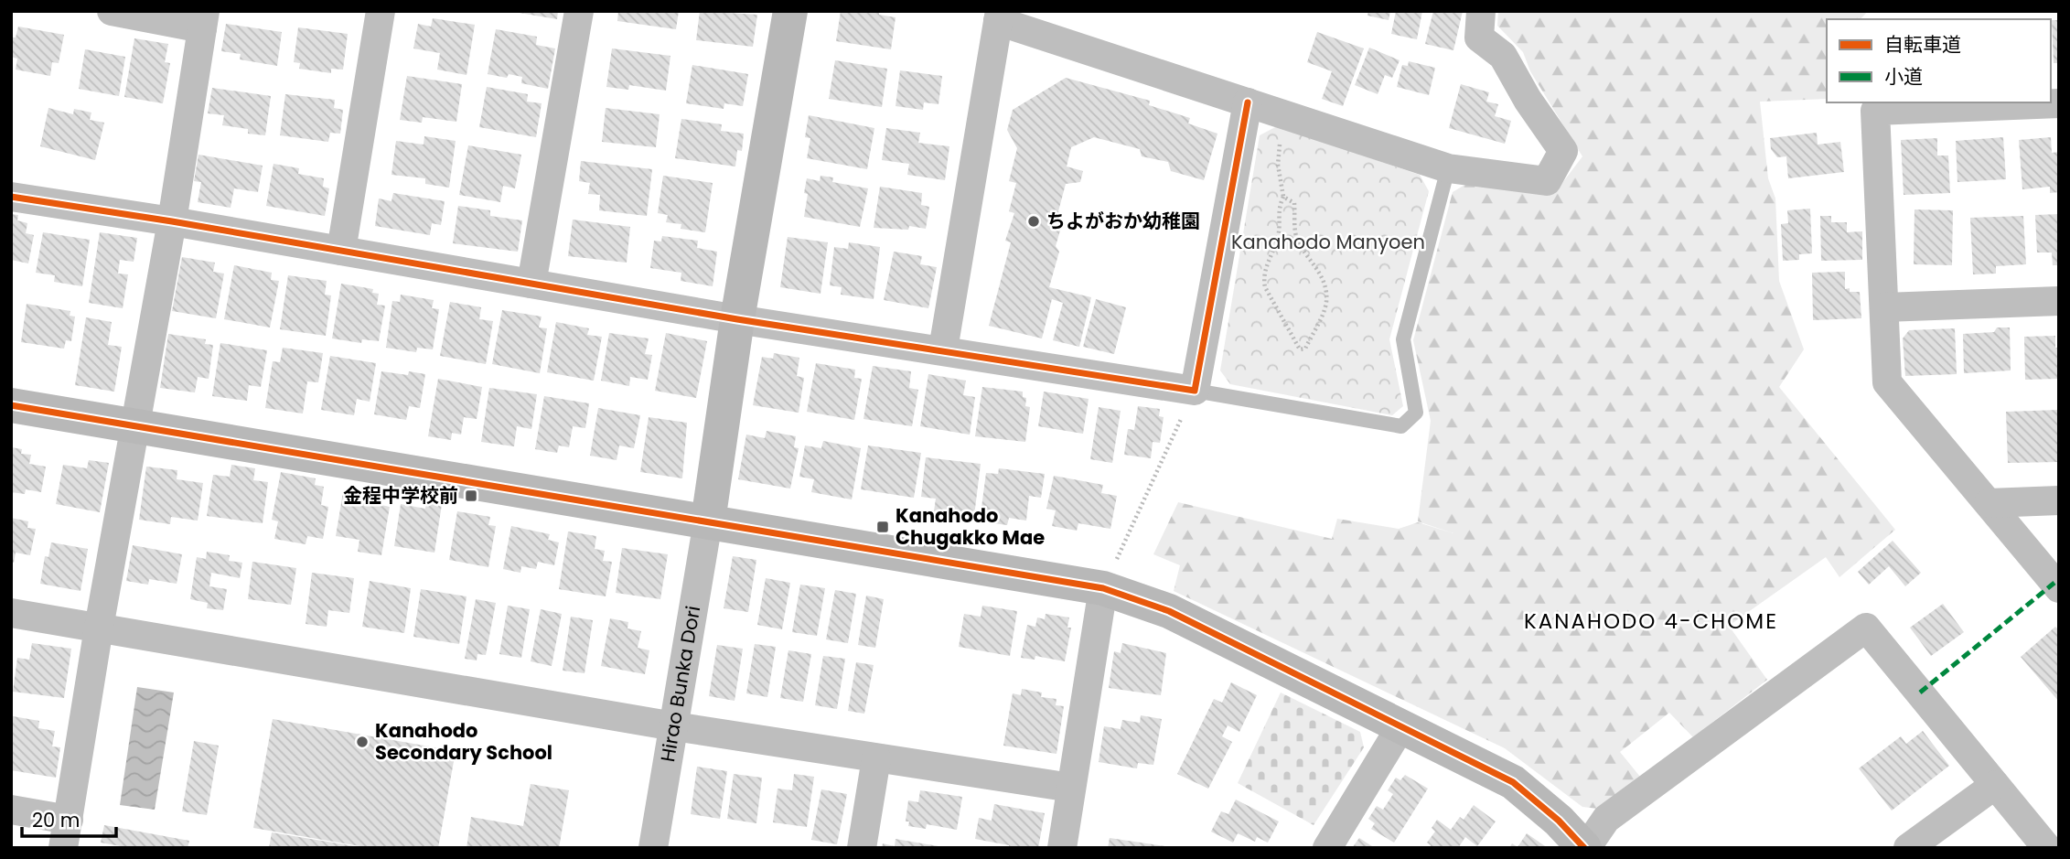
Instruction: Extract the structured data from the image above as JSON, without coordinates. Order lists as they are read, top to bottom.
{
  "streets": {
    "street": ["Hirao Bunka Dori"]
  },
  "districts": ["KANAHODO 4-CHOME"],
  "parks": ["Kanahodo Manyoen"],
  "places": {
    "other": ["ちよがおか幼稚園", "Kanahodo Secondary School"],
    "transit": ["金程中学校前", "Kanahodo Chugakko Mae"]
  },
  "legend": ["自転車道", "小道"],
  "scale_bar": "20 m"
}
